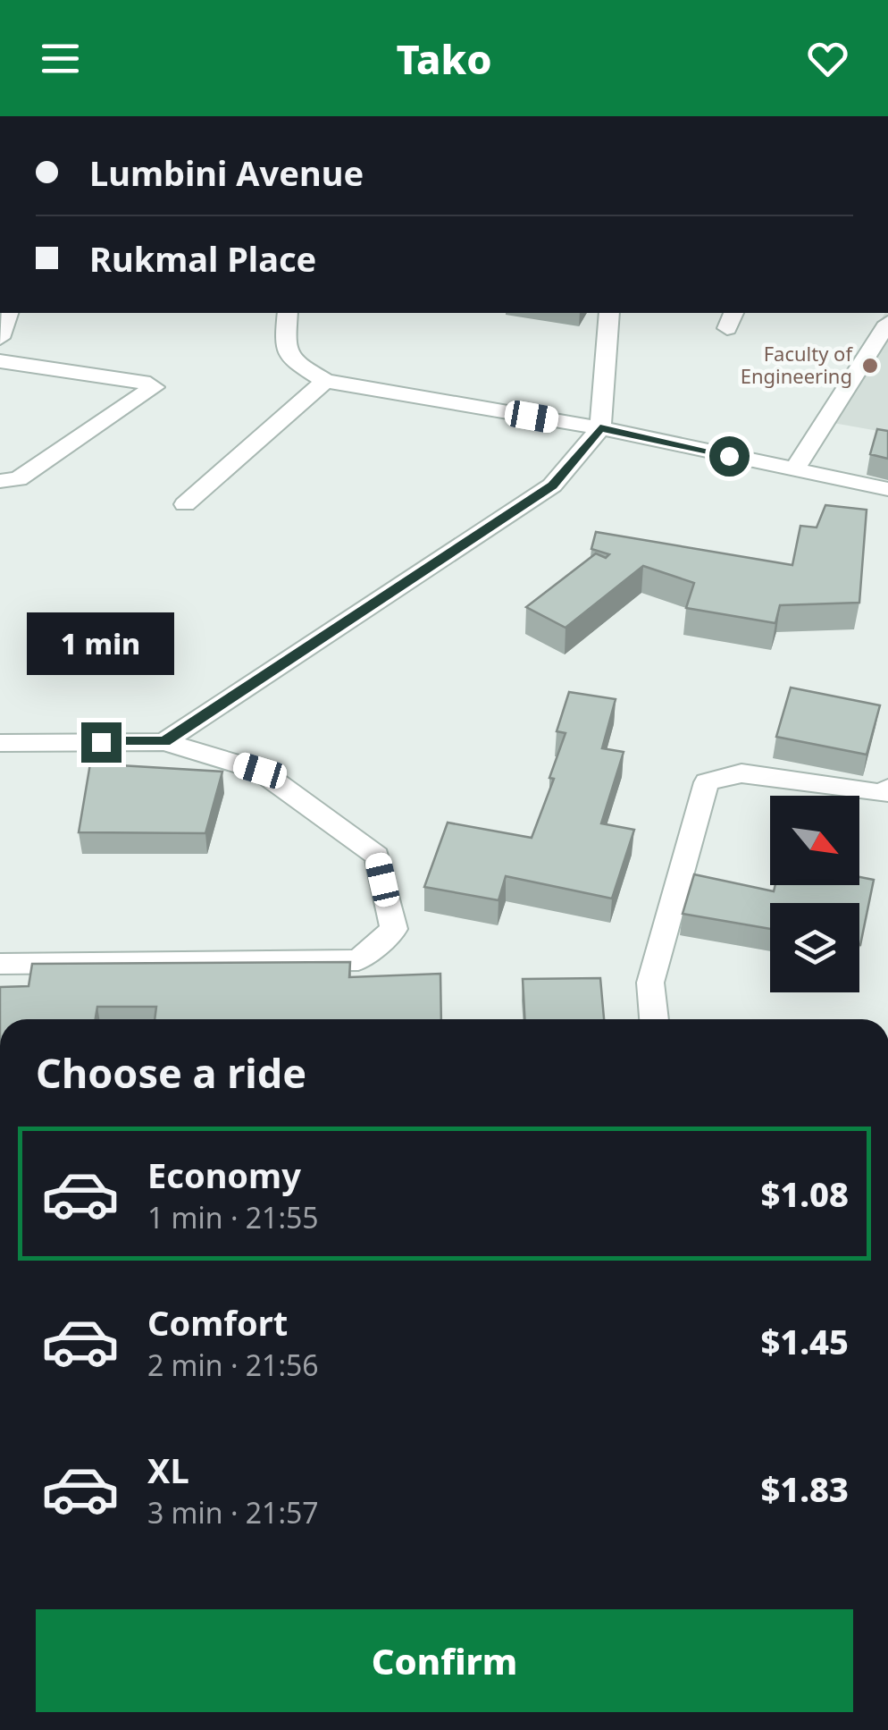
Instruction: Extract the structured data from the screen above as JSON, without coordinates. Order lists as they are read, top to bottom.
{
  "places": ["Faculty of Engineering"],
  "north": "bottom right",
  "page": {
    "header": "Tako",
    "banner": ["Lumbini Avenue", "Rukmal Place"],
    "bubble": "1 min",
    "heading": "Choose a ride",
    "list": [
      {
        "name": "Economy",
        "note": "1 min · 21:55",
        "value": "$1.08"
      },
      {
        "name": "Comfort",
        "note": "2 min · 21:56",
        "value": "$1.45"
      },
      {
        "name": "XL",
        "note": "3 min · 21:57",
        "value": "$1.83"
      }
    ],
    "buttons": "Confirm"
  }
}
